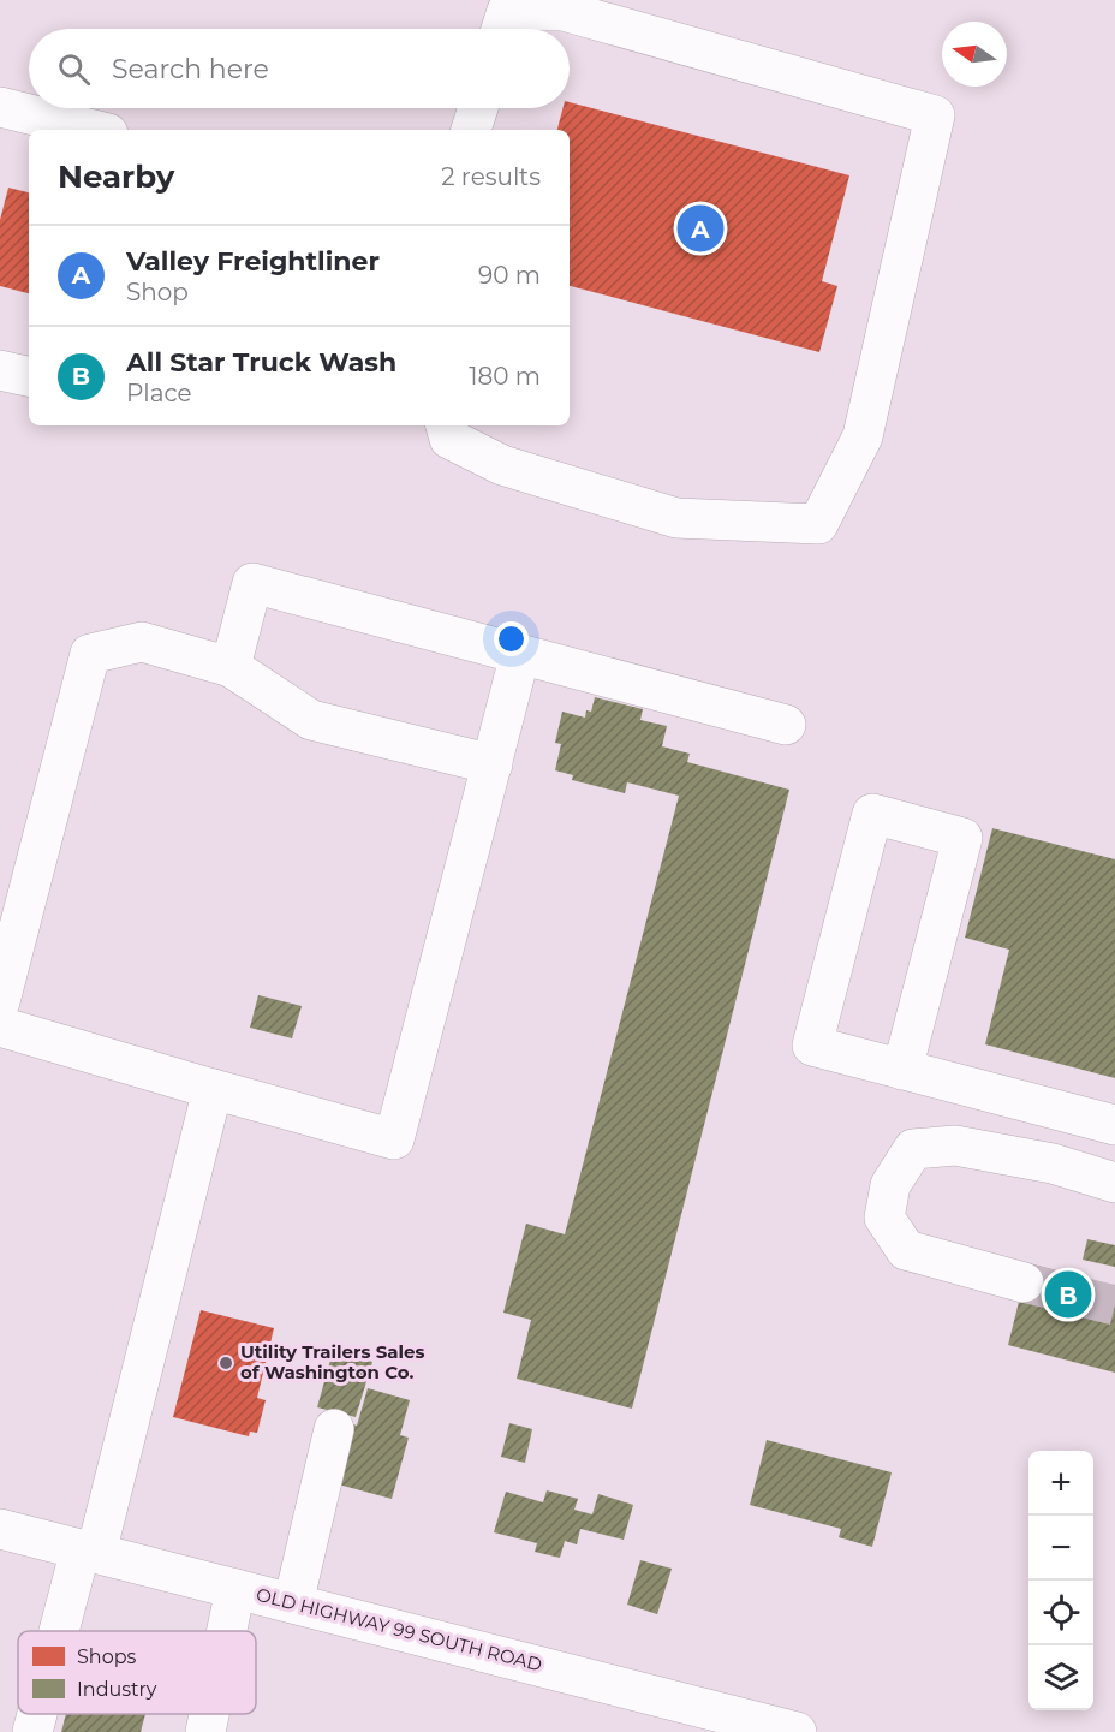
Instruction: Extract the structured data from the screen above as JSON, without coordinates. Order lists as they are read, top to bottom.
{
  "streets": {
    "street": ["OLD HIGHWAY 99 SOUTH ROAD"]
  },
  "places": ["Utility Trailers Sales of Washington Co."],
  "legend": ["Shops", "Industry"],
  "north": "left",
  "page": {
    "search": "Search here",
    "heading": ["Nearby", "2 results"],
    "pins": ["A", "B"],
    "list": [
      {
        "mark": "A",
        "name": "Valley Freightliner",
        "note": "Shop",
        "value": "90 m"
      },
      {
        "mark": "B",
        "name": "All Star Truck Wash",
        "note": "Place",
        "value": "180 m"
      }
    ],
    "map_buttons": ["+", "−"]
  }
}
